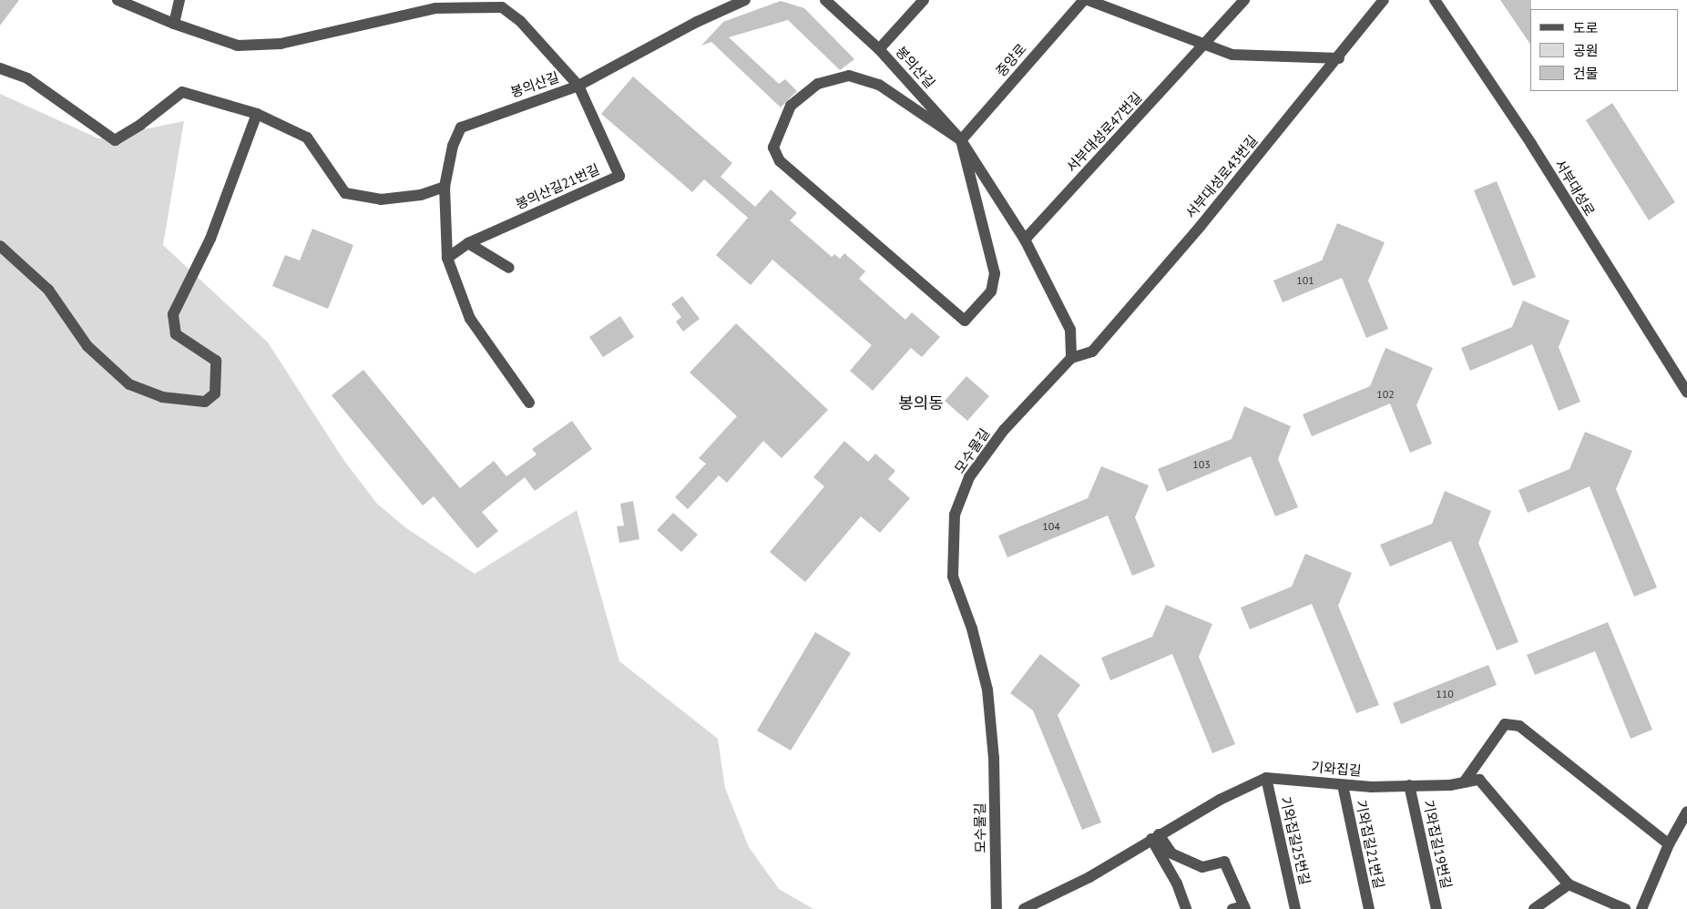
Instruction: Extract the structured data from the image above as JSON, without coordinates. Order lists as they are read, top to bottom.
{
  "streets": {
    "street": [
      "중앙로",
      "봉의산길",
      "서부대성로47번길",
      "서부대성로43번길",
      "봉의산길21번길",
      "서부대성로",
      "모수물길",
      "기와집길",
      "기와집길25번길",
      "기와집길21번길",
      "기와집길19번길"
    ]
  },
  "crossings": [
    ["중앙로", "봉의산길"],
    ["봉의산길", "봉의산길21번길"],
    ["서부대성로43번길", "모수물길"],
    ["기와집길", "기와집길25번길"],
    ["기와집길", "기와집길21번길"],
    ["기와집길", "기와집길19번길"]
  ],
  "districts": ["봉의동"],
  "house_numbers": [
    "101",
    "102",
    "103",
    "104",
    "110"
  ],
  "legend": ["도로", "공원", "건물"]
}
